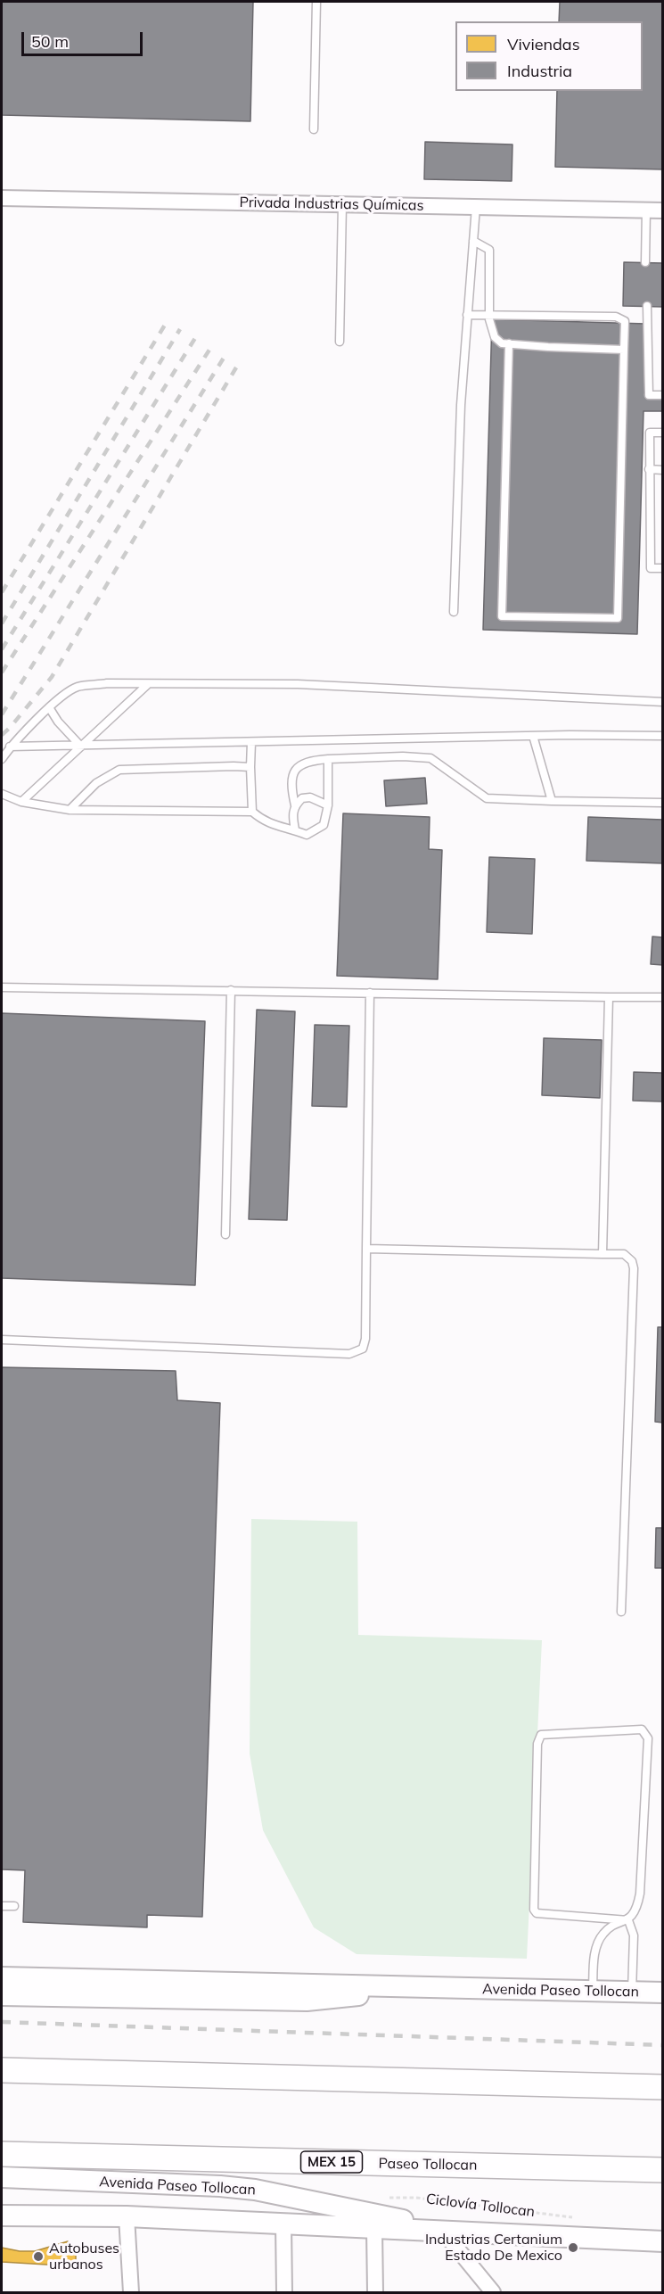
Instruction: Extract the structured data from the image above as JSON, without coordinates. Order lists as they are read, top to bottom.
{
  "streets": {
    "highway": ["MEX 15", "Paseo Tollocan"],
    "main road": ["Avenida Paseo Tollocan"],
    "street": ["Privada Industrias Químicas"],
    "path": ["Ciclovía Tollocan"]
  },
  "places": ["Industrias Certanium Estado De Mexico", "Autobuses urbanos"],
  "legend": ["Viviendas", "Industria"],
  "scale_bar": "50 m"
}
